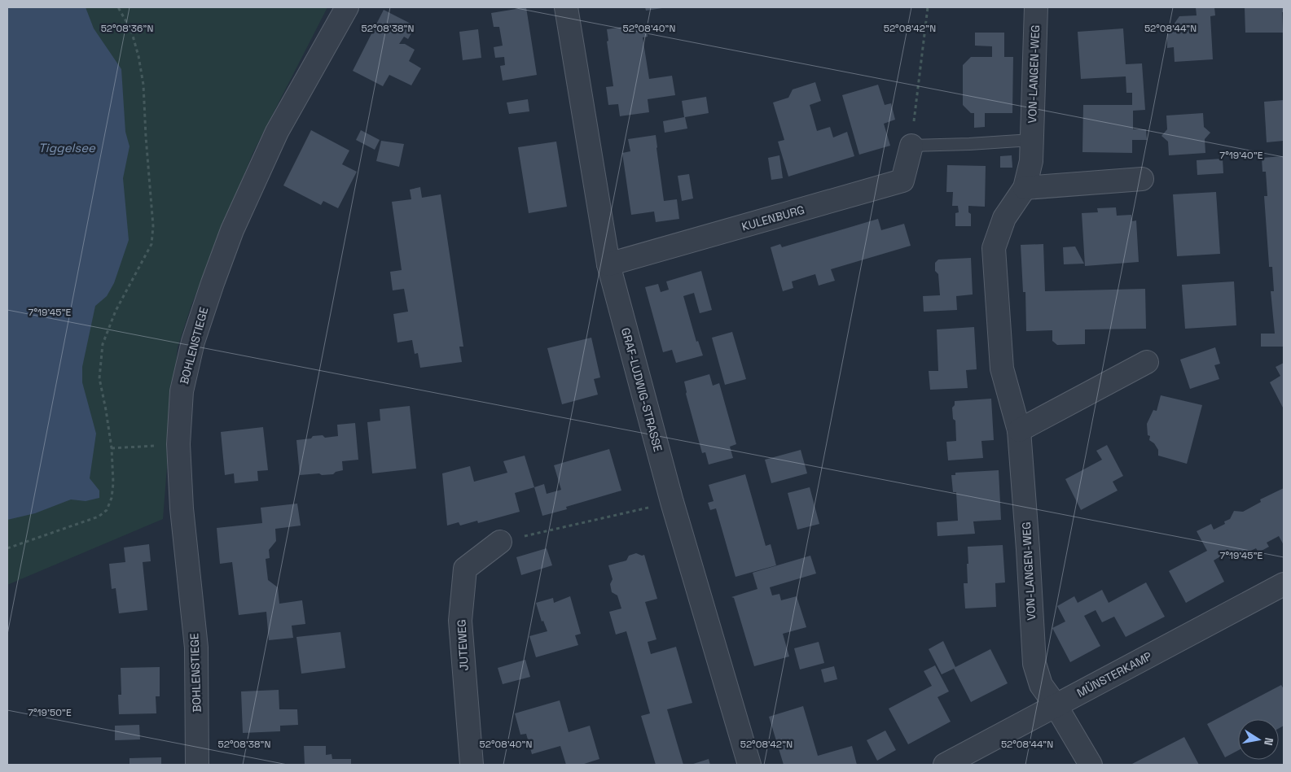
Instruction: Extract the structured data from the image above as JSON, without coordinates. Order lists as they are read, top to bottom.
{
  "streets": {
    "street": [
      "VON-LANGEN-WEG",
      "KULENBURG",
      "BOHLENSTIEGE",
      "GRAF-LUDWIG-STRASSE",
      "JUTEWEG",
      "MÜNSTERKAMP"
    ]
  },
  "crossings": [
    ["VON-LANGEN-WEG", "KULENBURG"],
    ["VON-LANGEN-WEG", "MÜNSTERKAMP"],
    ["KULENBURG", "GRAF-LUDWIG-STRASSE"]
  ],
  "water": ["Tiggelsee"],
  "north": "right",
  "coordinates": [
    "52°08'38\"N",
    "52°08'40\"N",
    "52°08'42\"N",
    "52°08'44\"N",
    "52°08'36\"N",
    "7°19'40\"E",
    "7°19'45\"E",
    "7°19'50\"E"
  ]
}
